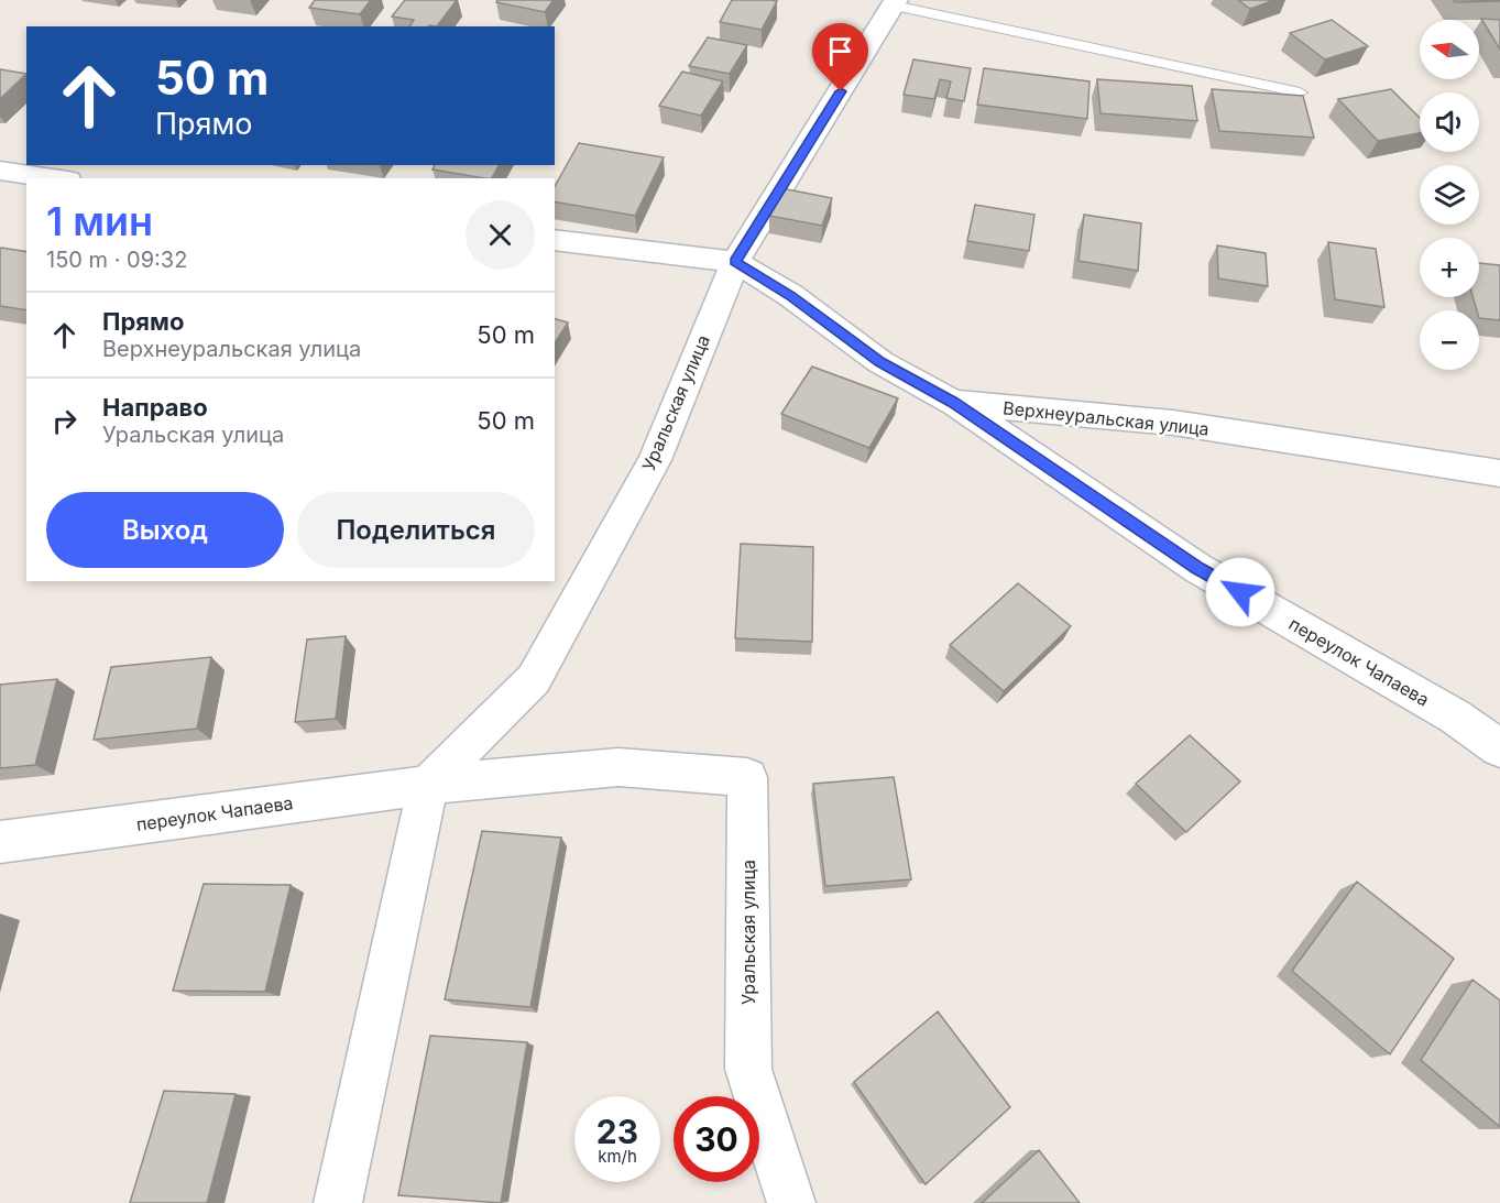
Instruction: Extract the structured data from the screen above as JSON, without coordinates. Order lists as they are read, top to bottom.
{
  "streets": {
    "street": ["Уральская улица", "Верхнеуральская улица", "переулок Чапаева"]
  },
  "crossings": [
    ["Уральская улица", "Верхнеуральская улица"],
    ["Уральская улица", "переулок Чапаева"],
    ["Верхнеуральская улица", "переулок Чапаева"]
  ],
  "north": "left",
  "page": {
    "map_buttons": ["+", "−"],
    "turn": ["50 m", "Прямо"],
    "heading": ["1 мин", "150 m · 09:32"],
    "list": [
      {
        "name": "Прямо",
        "note": "Верхнеуральская улица",
        "value": "50 m"
      },
      {
        "name": "Направо",
        "note": "Уральская улица",
        "value": "50 m"
      }
    ],
    "buttons": ["Выход", "Поделиться"],
    "speed": "23 km/h",
    "limit": "30"
  }
}
